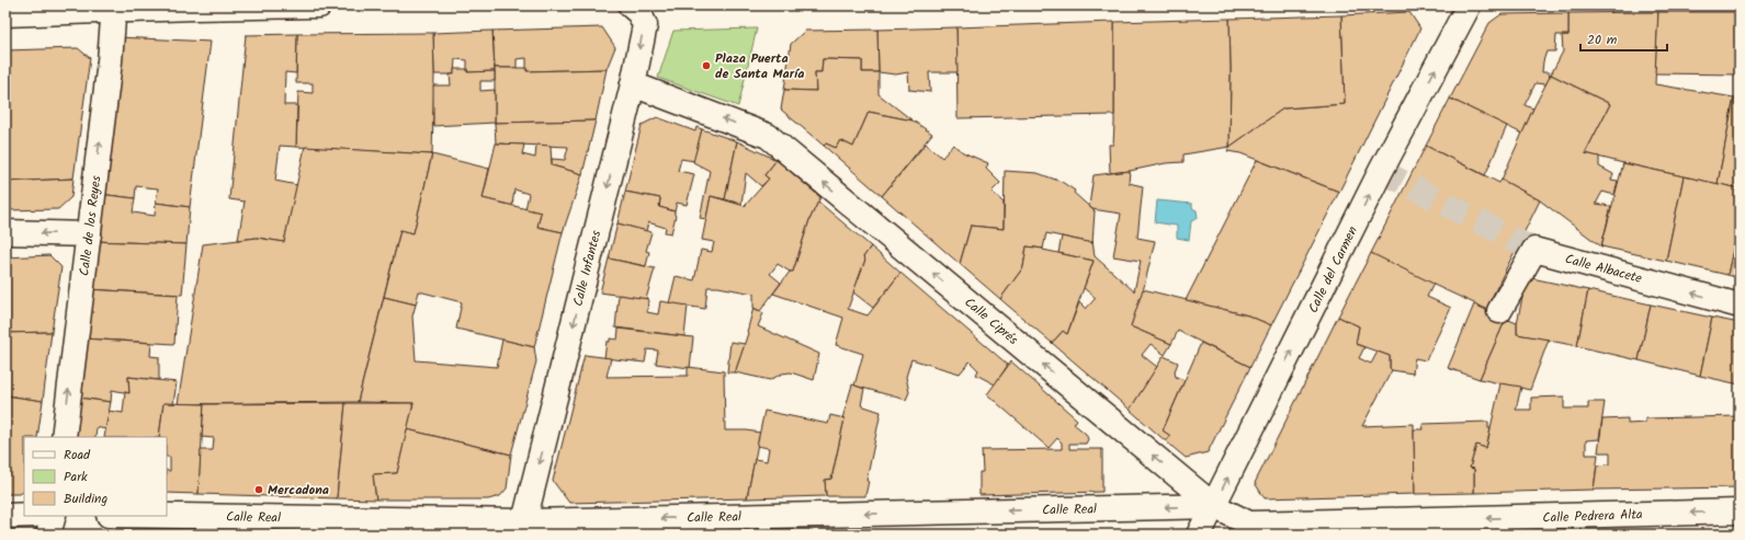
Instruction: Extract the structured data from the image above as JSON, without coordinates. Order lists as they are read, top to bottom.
{
  "streets": {
    "main road": [
      "Calle de los Reyes",
      "Calle Infantes",
      "Calle Albacete",
      "Calle del Carmen",
      "Calle Ciprés",
      "Calle Real",
      "Calle Pedrera Alta"
    ]
  },
  "crossings": [
    ["Calle Infantes", "Calle Ciprés"],
    ["Calle Infantes", "Calle Real"],
    ["Calle del Carmen", "Calle Ciprés"],
    ["Calle del Carmen", "Calle Real"],
    ["Calle del Carmen", "Calle Pedrera Alta"],
    ["Calle Ciprés", "Calle Real"],
    ["Calle Ciprés", "Calle Pedrera Alta"],
    ["Calle Real", "Calle Pedrera Alta"]
  ],
  "one_way": [
    "Calle de los Reyes",
    "Calle Infantes",
    "Calle Albacete",
    "Calle del Carmen",
    "Calle Ciprés",
    "Calle Real",
    "Calle Pedrera Alta"
  ],
  "places": ["Plaza Puerta de Santa María", "Mercadona"],
  "legend": ["Road", "Park", "Building"],
  "scale_bar": "20 m"
}
